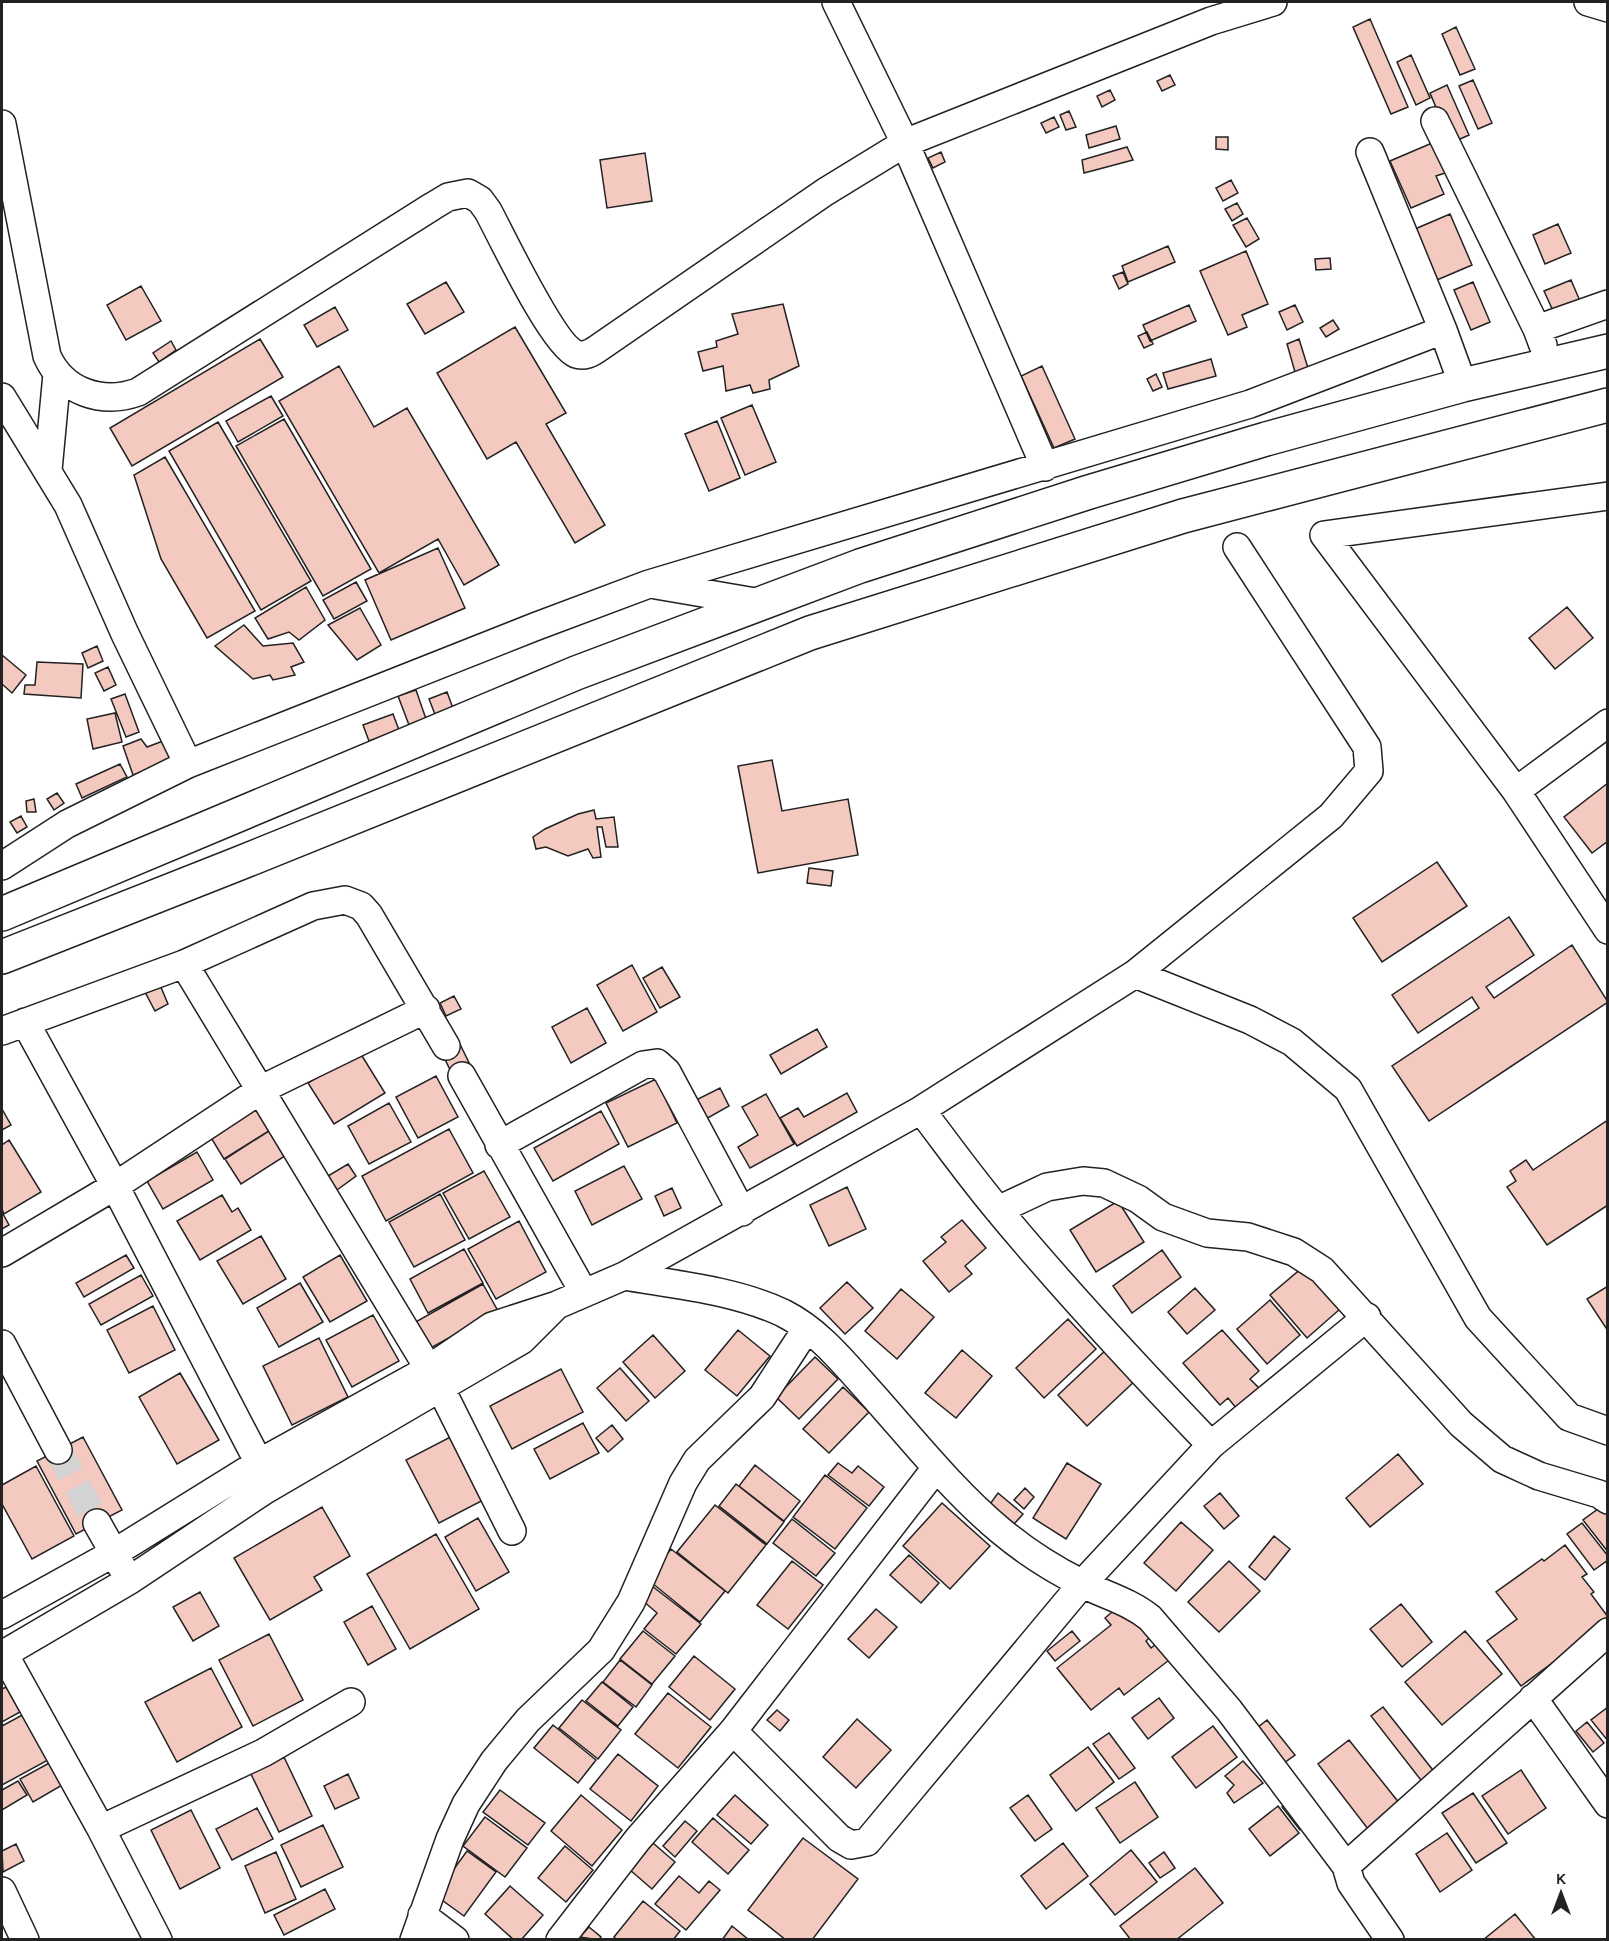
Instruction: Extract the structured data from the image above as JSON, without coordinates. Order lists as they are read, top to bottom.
{
  "north": "top"
}
